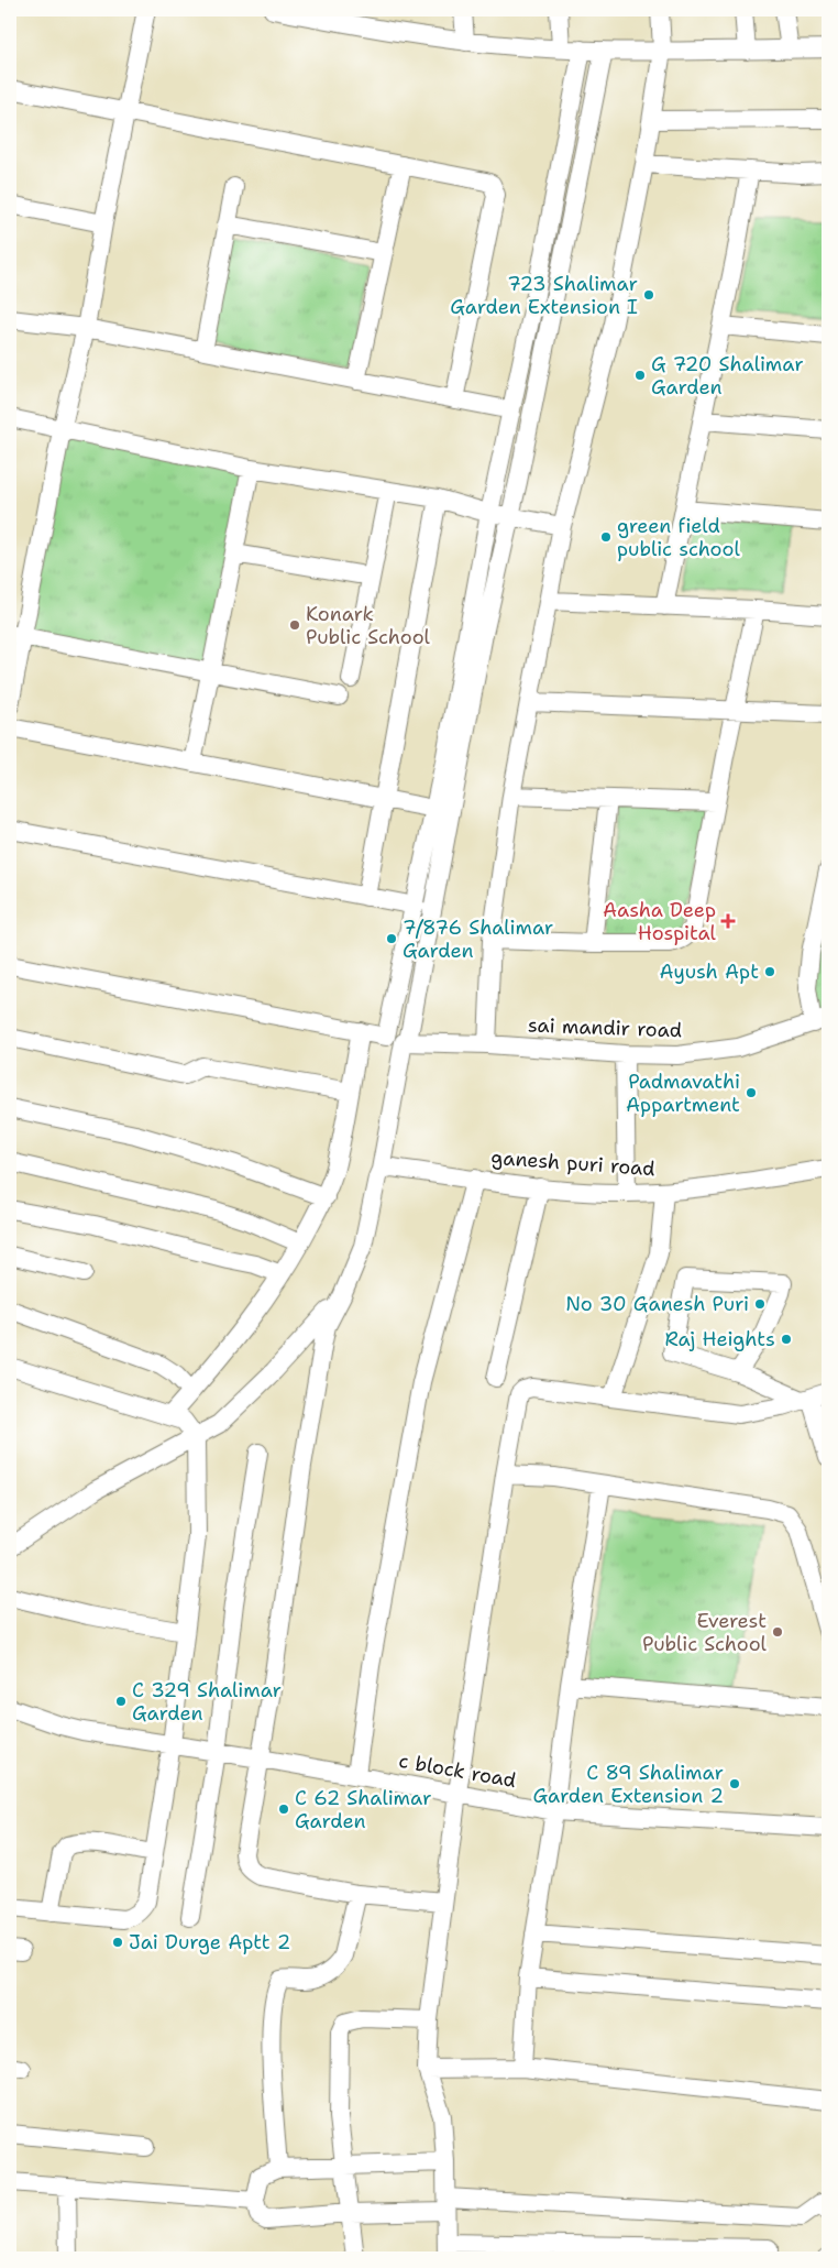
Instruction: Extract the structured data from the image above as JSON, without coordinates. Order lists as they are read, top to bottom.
{
  "streets": {
    "street": ["sai mandir road", "ganesh puri road", "c block road"]
  },
  "places": {
    "other": [
      "723 Shalimar Garden Extension I",
      "G 720 Shalimar Garden",
      "green field public school",
      "Konark Public School",
      "7/876 Shalimar Garden",
      "Ayush Apt",
      "Padmavathi Appartment",
      "No 30 Ganesh Puri",
      "Raj Heights",
      "Everest Public School",
      "C 329 Shalimar Garden",
      "C 89 Shalimar Garden Extension 2",
      "C 62 Shalimar Garden",
      "Jai Durge Aptt 2"
    ],
    "health": ["Aasha Deep Hospital"]
  }
}
